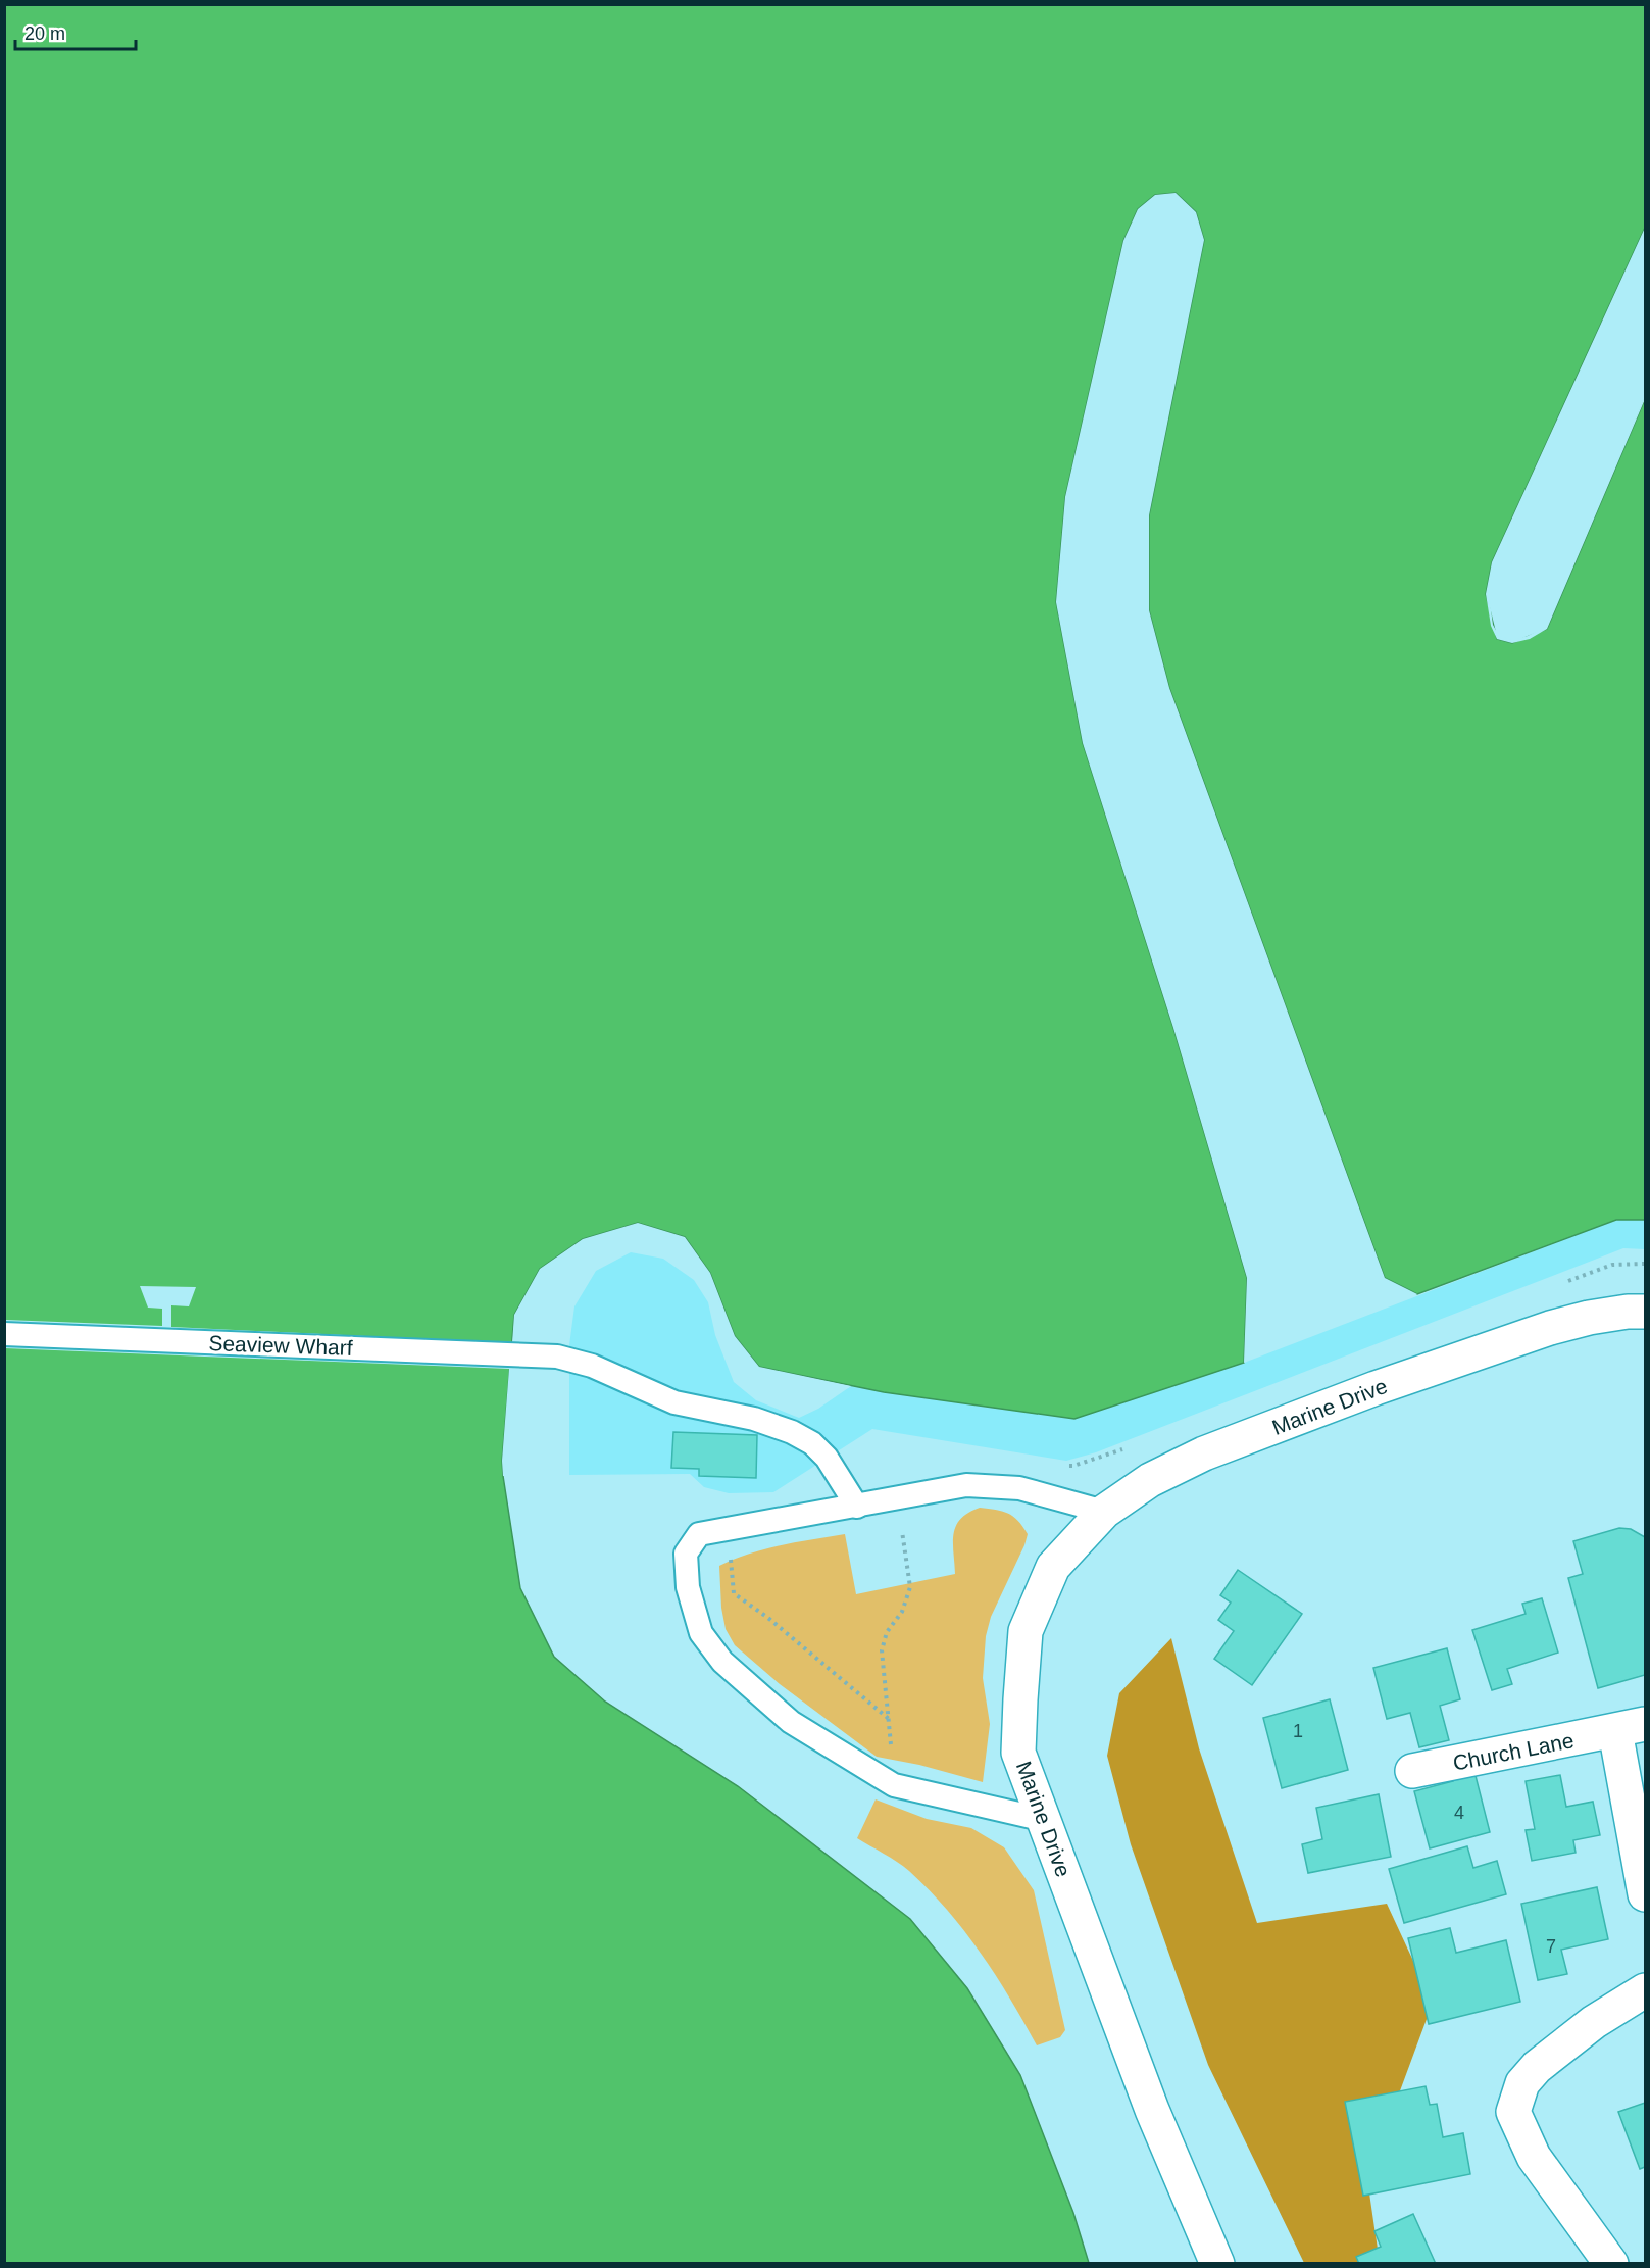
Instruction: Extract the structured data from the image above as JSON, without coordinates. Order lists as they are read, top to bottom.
{
  "streets": {
    "main road": ["Marine Drive", "Church Lane"],
    "lane": ["Seaview Wharf"]
  },
  "house_numbers": ["1", "4", "7"],
  "scale_bar": "20 m"
}
